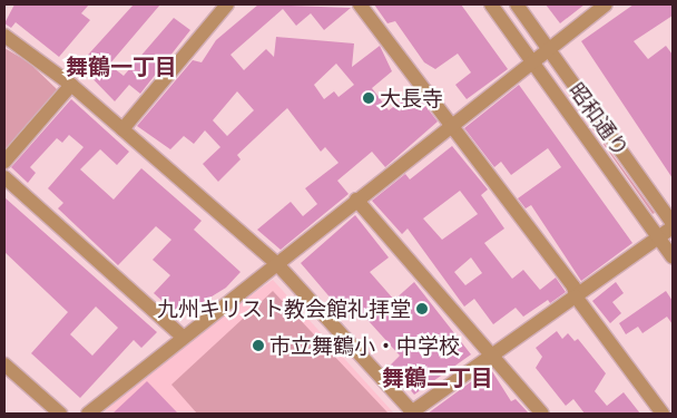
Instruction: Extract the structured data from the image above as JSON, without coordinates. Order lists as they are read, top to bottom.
{
  "streets": {
    "street": ["昭和通り"]
  },
  "districts": ["舞鶴一丁目", "舞鶴二丁目"],
  "places": ["大長寺", "九州キリスト教会館礼拝堂", "市立舞鶴小・中学校"]
}
